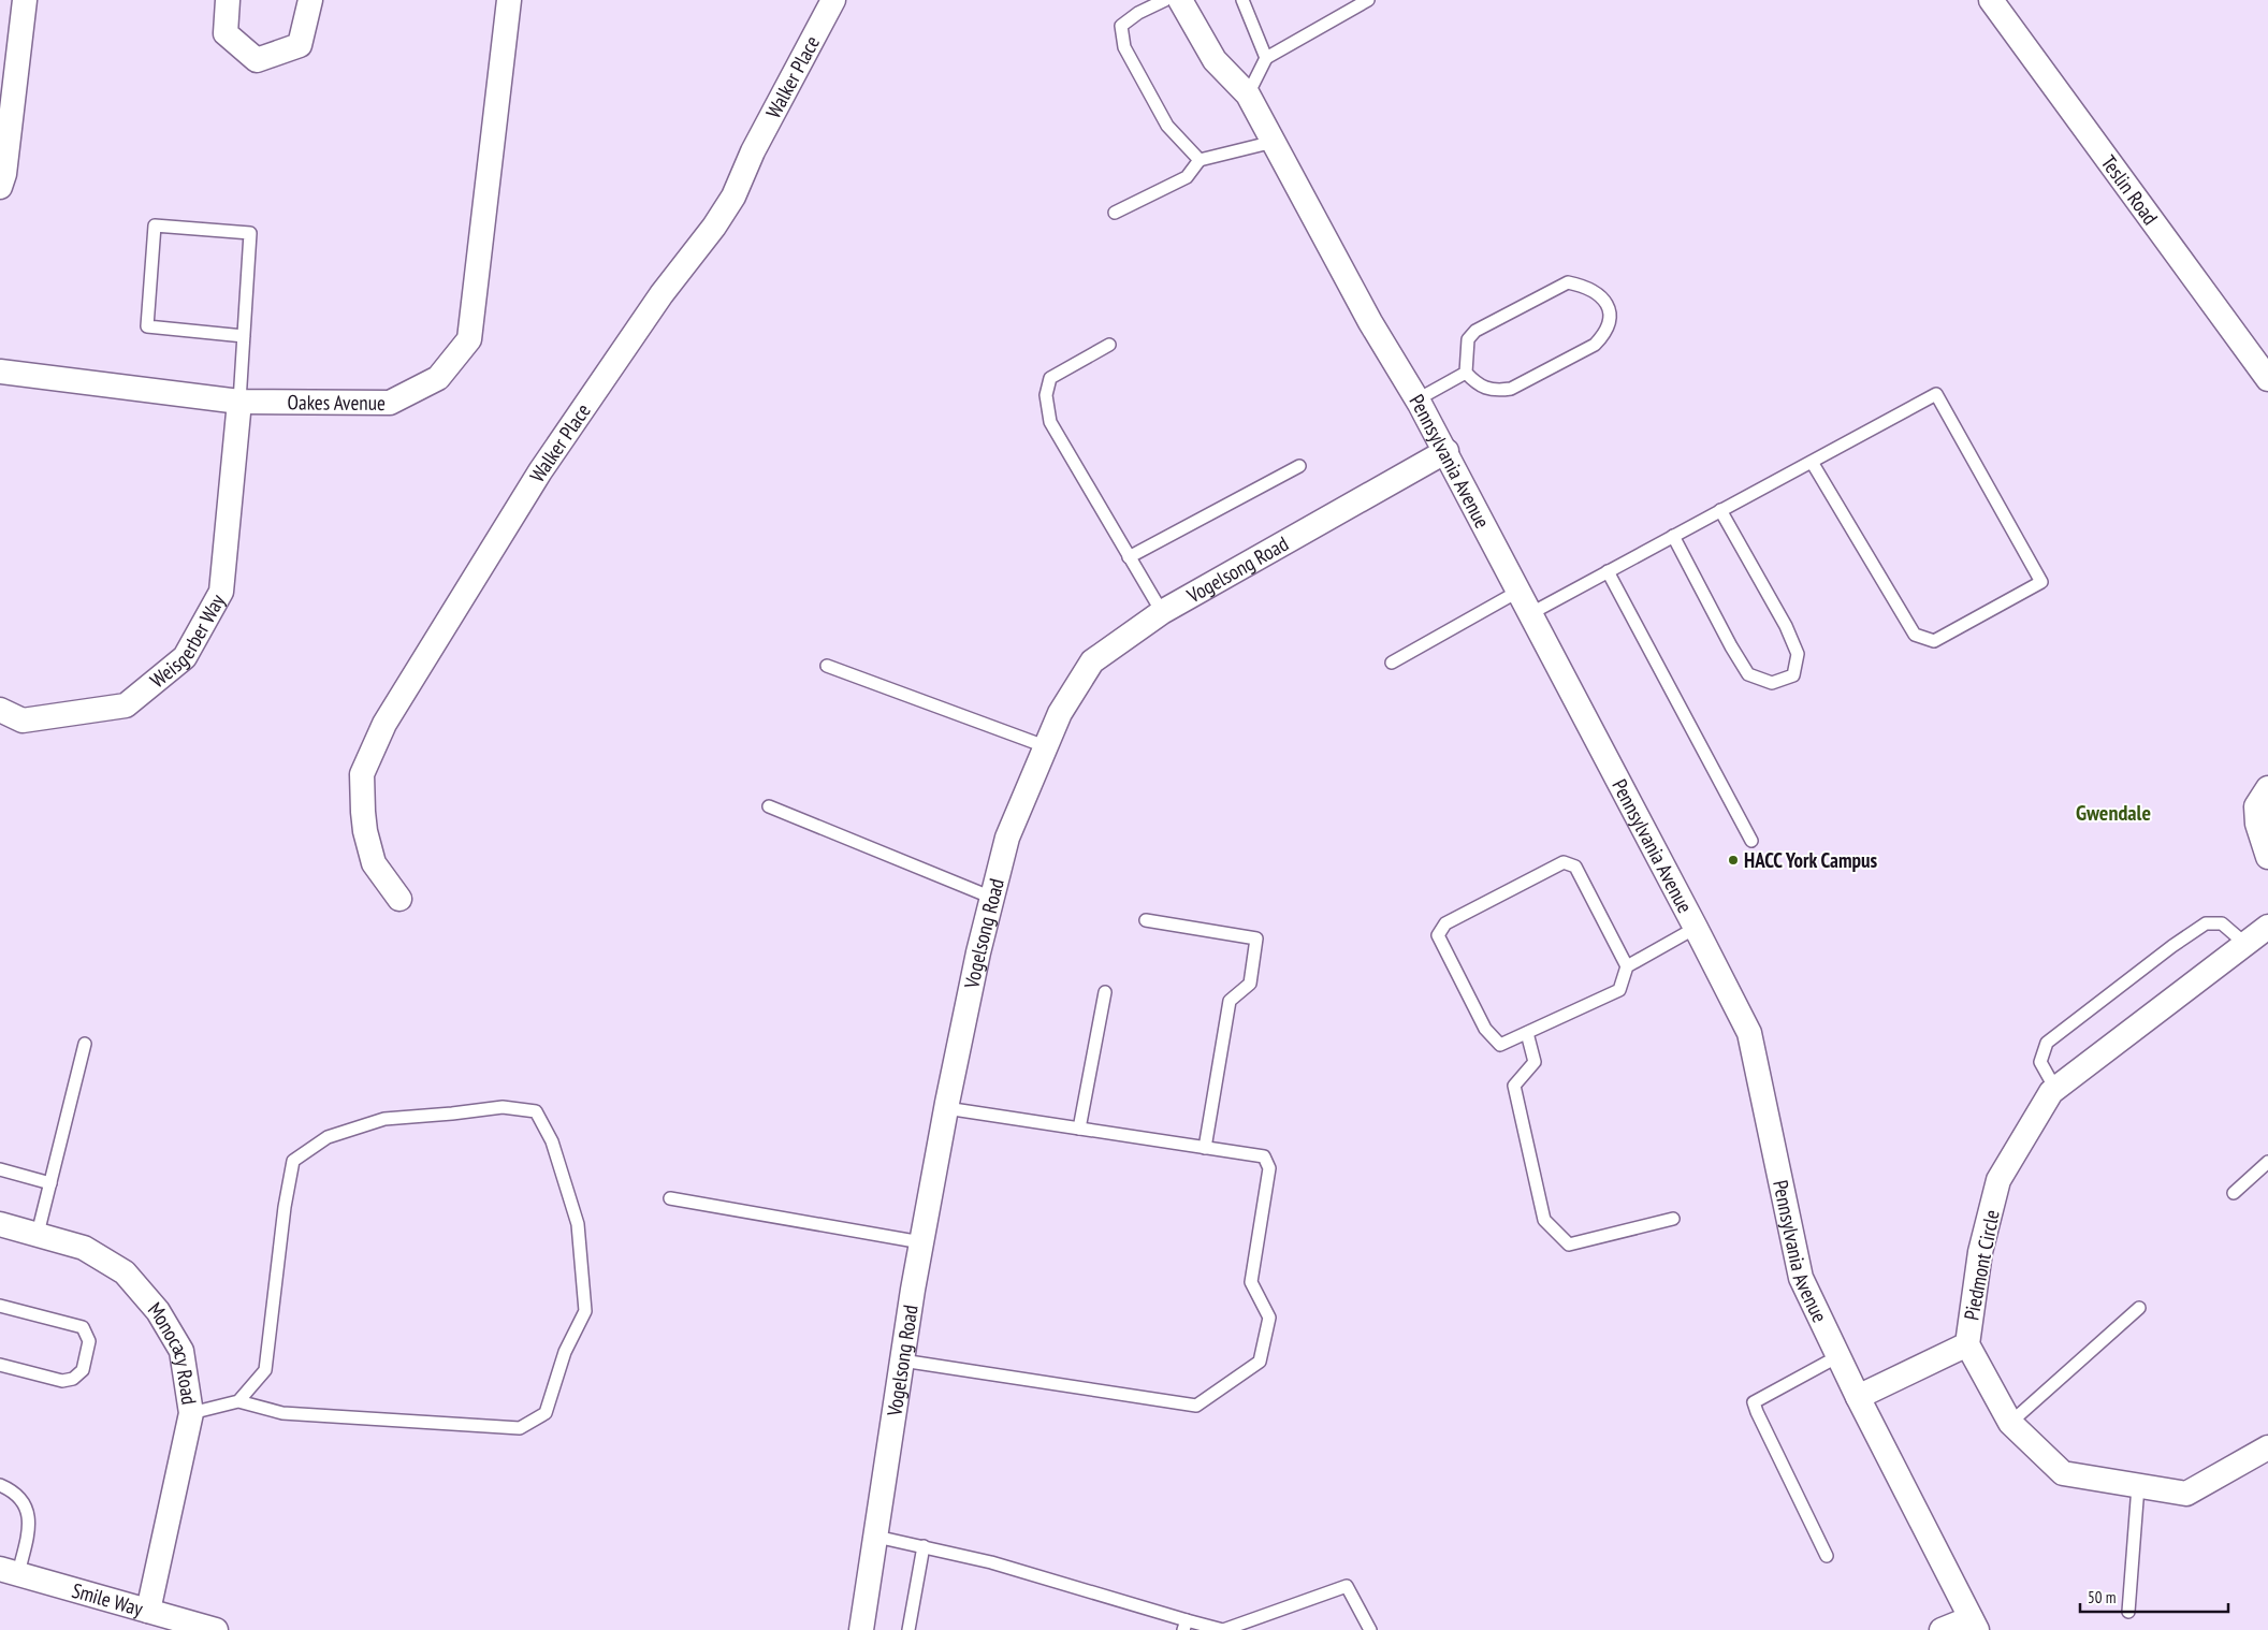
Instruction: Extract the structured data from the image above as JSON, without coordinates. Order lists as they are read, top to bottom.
{
  "streets": {
    "street": [
      "Walker Place",
      "Teslin Road",
      "Oakes Avenue",
      "Pennsylvania Avenue",
      "Vogelsong Road",
      "Weisgerber Way",
      "Piedmont Circle",
      "Monocacy Road",
      "Smile Way"
    ]
  },
  "crossings": [
    ["Oakes Avenue", "Weisgerber Way"],
    ["Pennsylvania Avenue", "Vogelsong Road"],
    ["Monocacy Road", "Smile Way"]
  ],
  "districts": ["Gwendale"],
  "places": ["HACC York Campus"],
  "scale_bar": "50 m"
}
